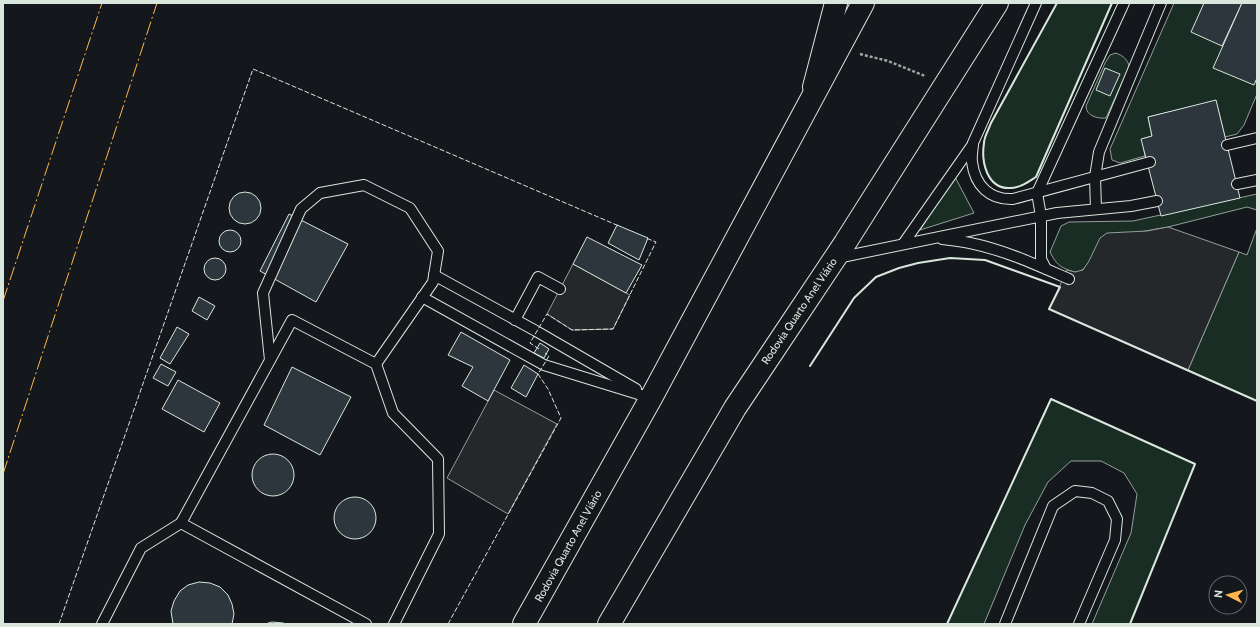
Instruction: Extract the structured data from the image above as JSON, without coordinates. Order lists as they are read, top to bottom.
{
  "streets": {
    "main road": ["Rodovia Quarto Anel Viário"]
  },
  "north": "left"
}
